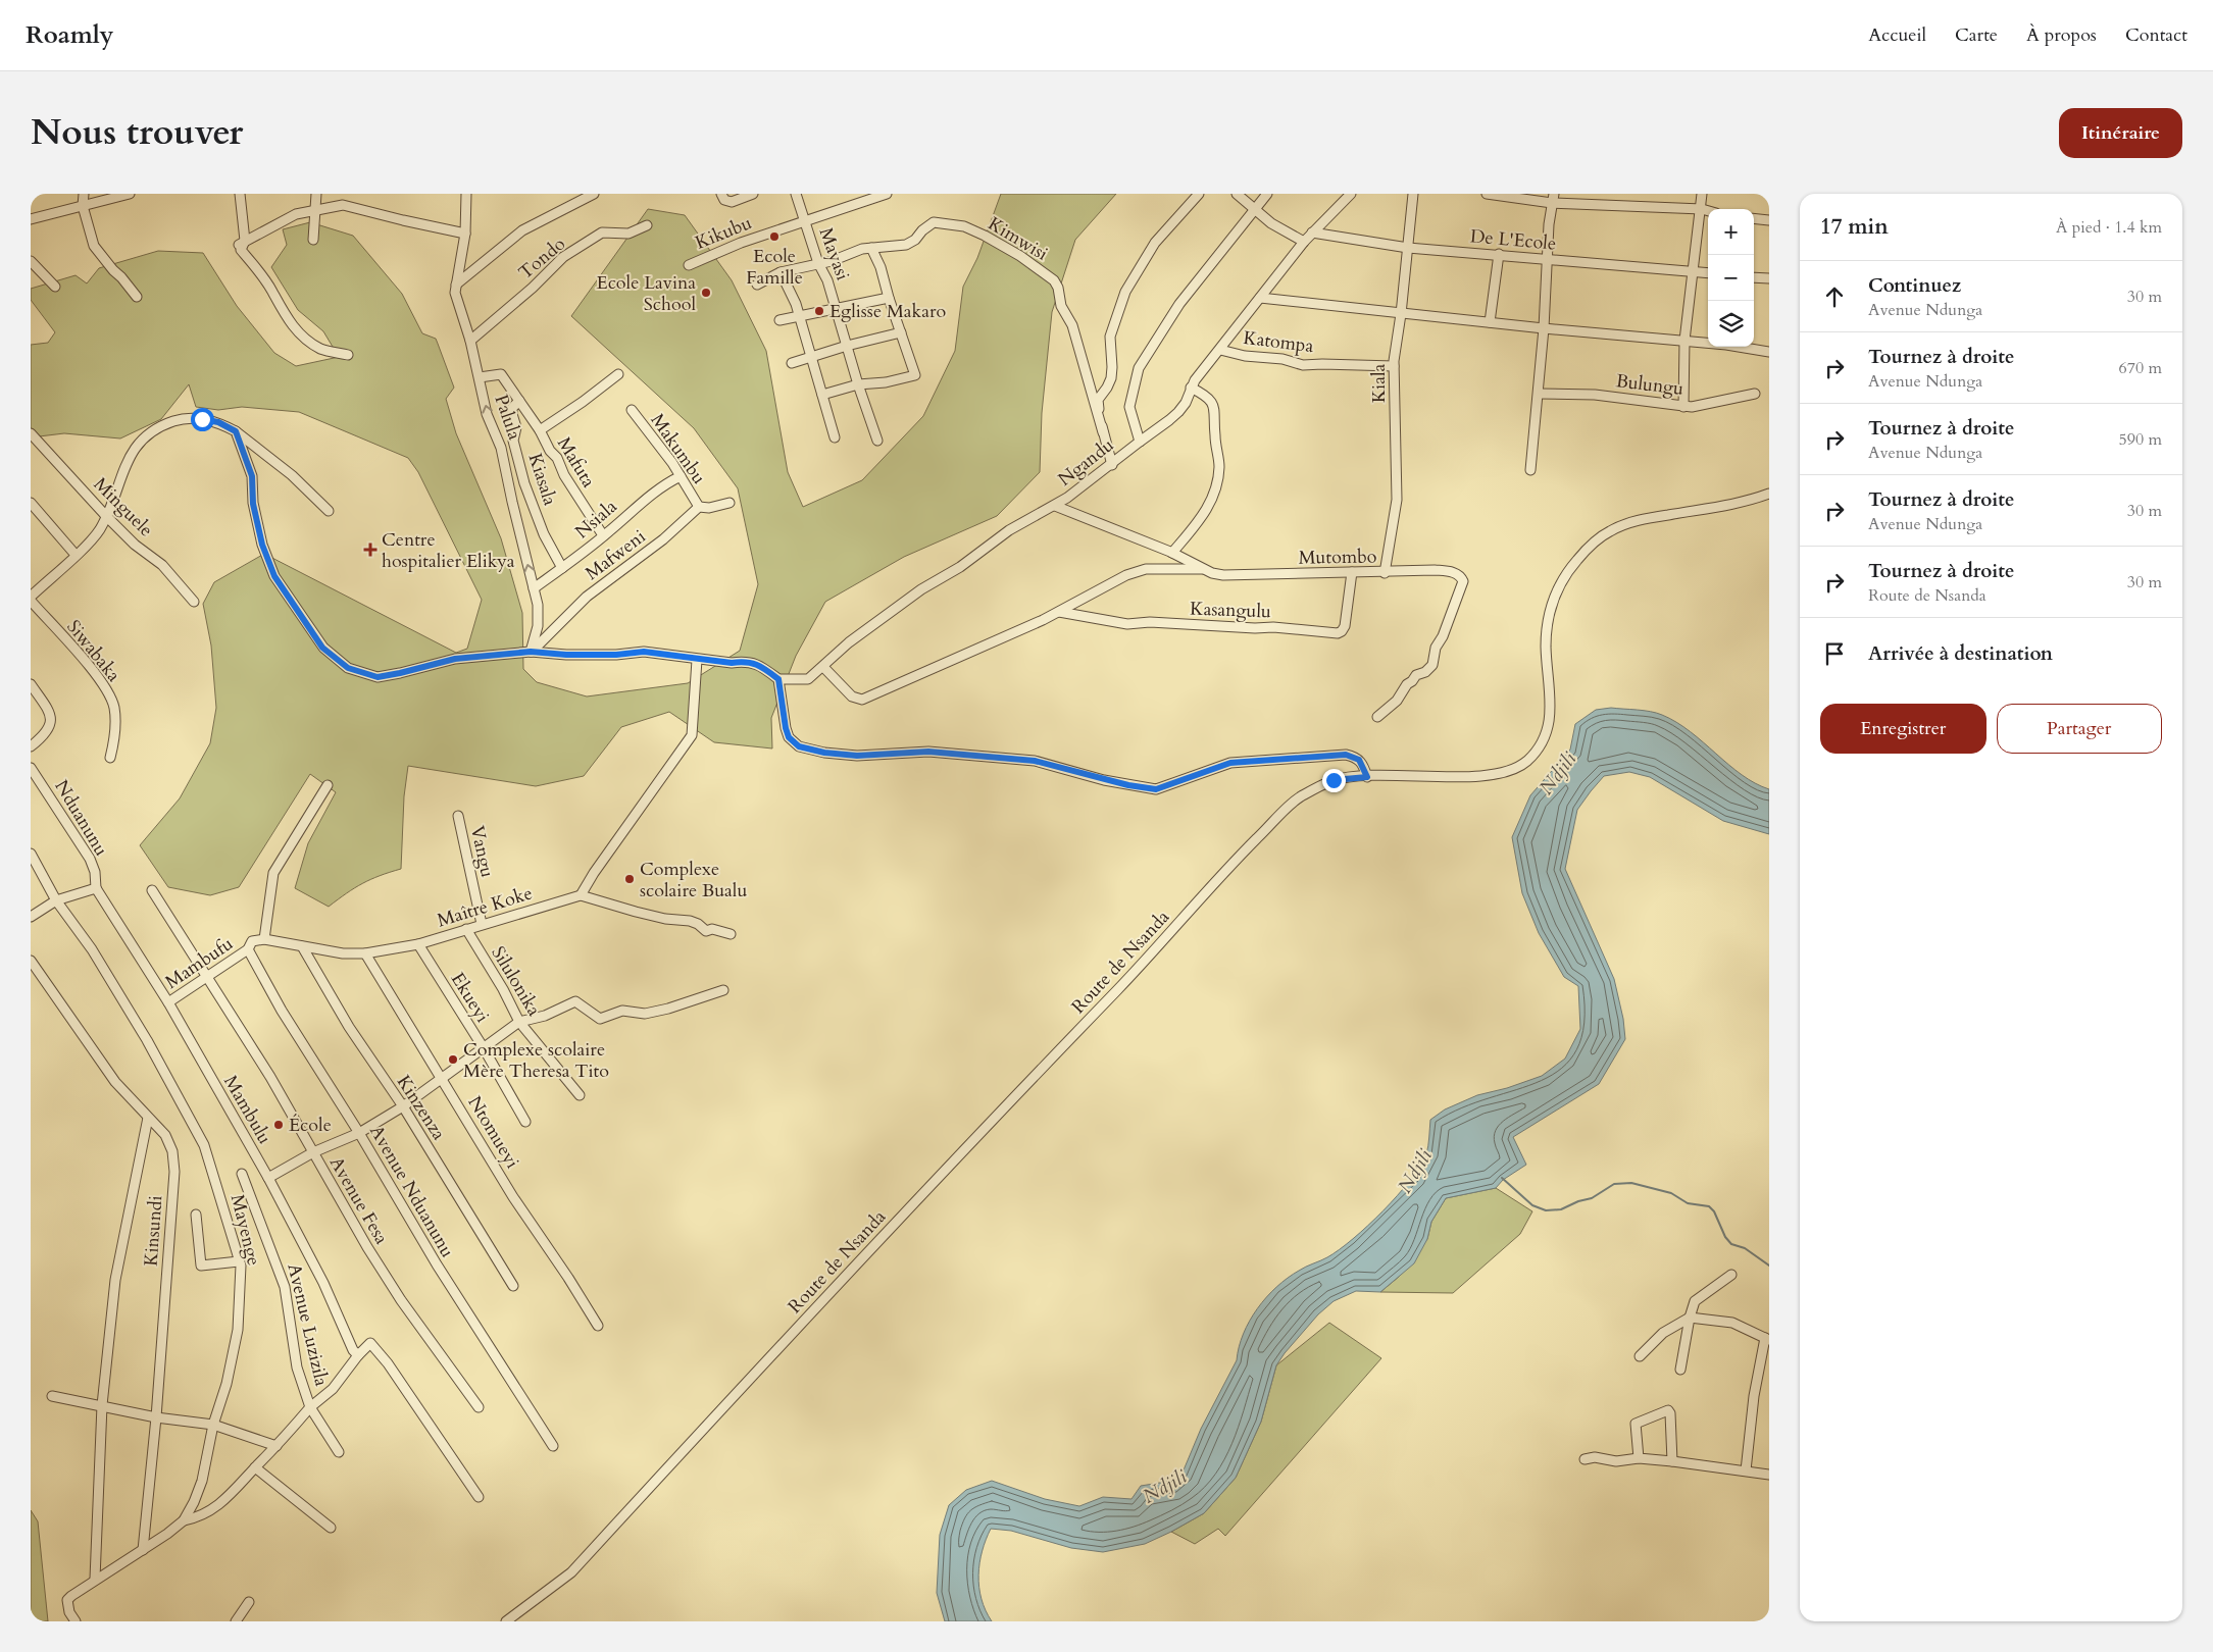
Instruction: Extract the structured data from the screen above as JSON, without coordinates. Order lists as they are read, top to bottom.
{
  "streets": {
    "street": [
      "Kikubu",
      "Kimwisi",
      "De L'Ecole",
      "Mayasi",
      "Tondo",
      "Katompa",
      "Kiala",
      "Bulungu",
      "Palula",
      "Makumbu",
      "Mafuta",
      "Ngandu",
      "Kiasala",
      "Minguele",
      "Nsiala",
      "Mafweni",
      "Mutombo",
      "Kasangulu",
      "Siwabaka",
      "Nduanunu",
      "Vangu",
      "Maître Koke",
      "Route de Nsanda",
      "Mambufu",
      "Silulonika",
      "Ekueyi",
      "Kinzenza",
      "Mambulu",
      "Ntomueyi",
      "Avenue Nduanunu",
      "Avenue Fesa",
      "Mayenge",
      "Kinsundi",
      "Avenue Luzizila"
    ]
  },
  "crossings": [
    ["Kikubu", "Mayasi"],
    ["Kimwisi", "Mayasi"],
    ["De L'Ecole", "Kiala"],
    ["De L'Ecole", "Ngandu"],
    ["Tondo", "Palula"],
    ["Katompa", "Kiala"],
    ["Katompa", "Ngandu"],
    ["Kiala", "Mutombo"],
    ["Palula", "Mafuta"],
    ["Palula", "Nsiala"],
    ["Palula", "Mafweni"],
    ["Makumbu", "Nsiala"],
    ["Makumbu", "Mafweni"],
    ["Mafuta", "Kiasala"],
    ["Mafuta", "Nsiala"],
    ["Ngandu", "Mutombo"],
    ["Kiasala", "Nsiala"],
    ["Mutombo", "Kasangulu"],
    ["Nduanunu", "Mambulu"],
    ["Vangu", "Maître Koke"],
    ["Maître Koke", "Silulonika"],
    ["Maître Koke", "Ekueyi"],
    ["Maître Koke", "Kinzenza"],
    ["Maître Koke", "Ntomueyi"],
    ["Mambufu", "Mambulu"],
    ["Mambufu", "Avenue Nduanunu"],
    ["Mambufu", "Avenue Fesa"],
    ["Mayenge", "Kinsundi"],
    ["Mayenge", "Avenue Luzizila"]
  ],
  "one_way": ["Palula"],
  "water": ["Ndjili"],
  "places": {
    "other": [
      "Ecole Famille",
      "Ecole Lavina School",
      "Eglisse Makaro",
      "Complexe scolaire Bualu",
      "Complexe scolaire Mère Theresa Tito",
      "École"
    ],
    "health": ["Centre hospitalier Elikya"]
  },
  "page": {
    "header": "Roamly",
    "nav": [
      "Accueil",
      "Carte",
      "À propos",
      "Contact"
    ],
    "title": "Nous trouver",
    "buttons": [
      "Itinéraire",
      ["Enregistrer", "Partager"]
    ],
    "heading": ["17 min", "À pied · 1.4 km"],
    "map_buttons": ["+", "−"],
    "list": [
      ["Continuez", "Avenue Ndunga", "30 m"],
      ["Tournez à droite", "Avenue Ndunga", "670 m"],
      ["Tournez à droite", "Avenue Ndunga", "590 m"],
      ["Tournez à droite", "Avenue Ndunga", "30 m"],
      ["Tournez à droite", "Route de Nsanda", "30 m"],
      "Arrivée à destination"
    ]
  }
}
